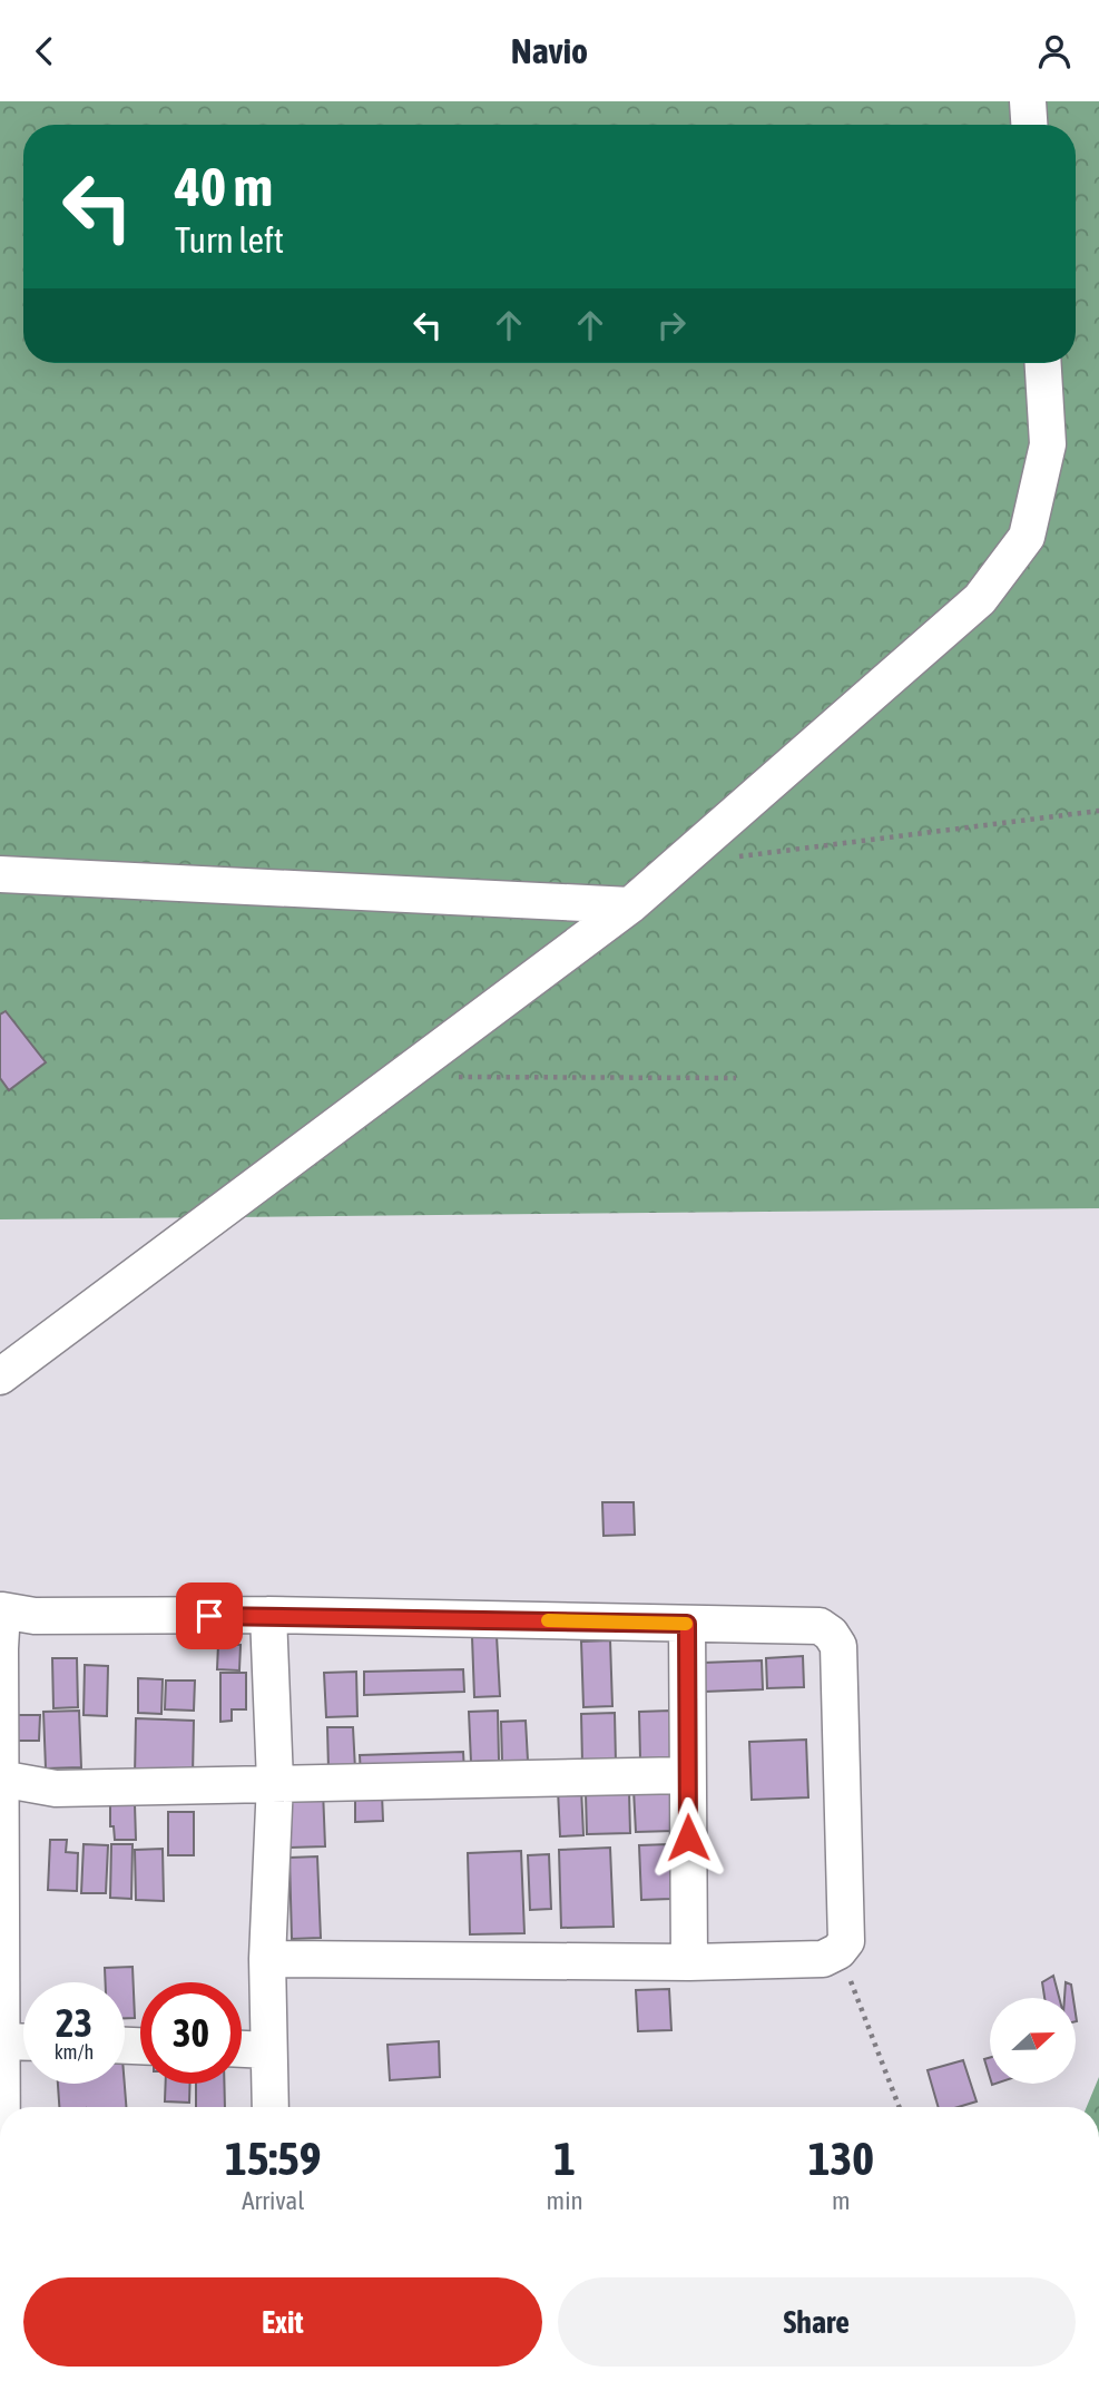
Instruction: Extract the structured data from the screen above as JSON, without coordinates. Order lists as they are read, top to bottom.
{
  "north": "right",
  "page": {
    "header": "Navio",
    "turn": ["40 m", "Turn left"],
    "speed": "23 km/h",
    "limit": "30",
    "eta": [
      "15:59",
      "Arrival",
      "1",
      "min",
      "130",
      "m"
    ],
    "buttons": ["Exit", "Share"]
  }
}
